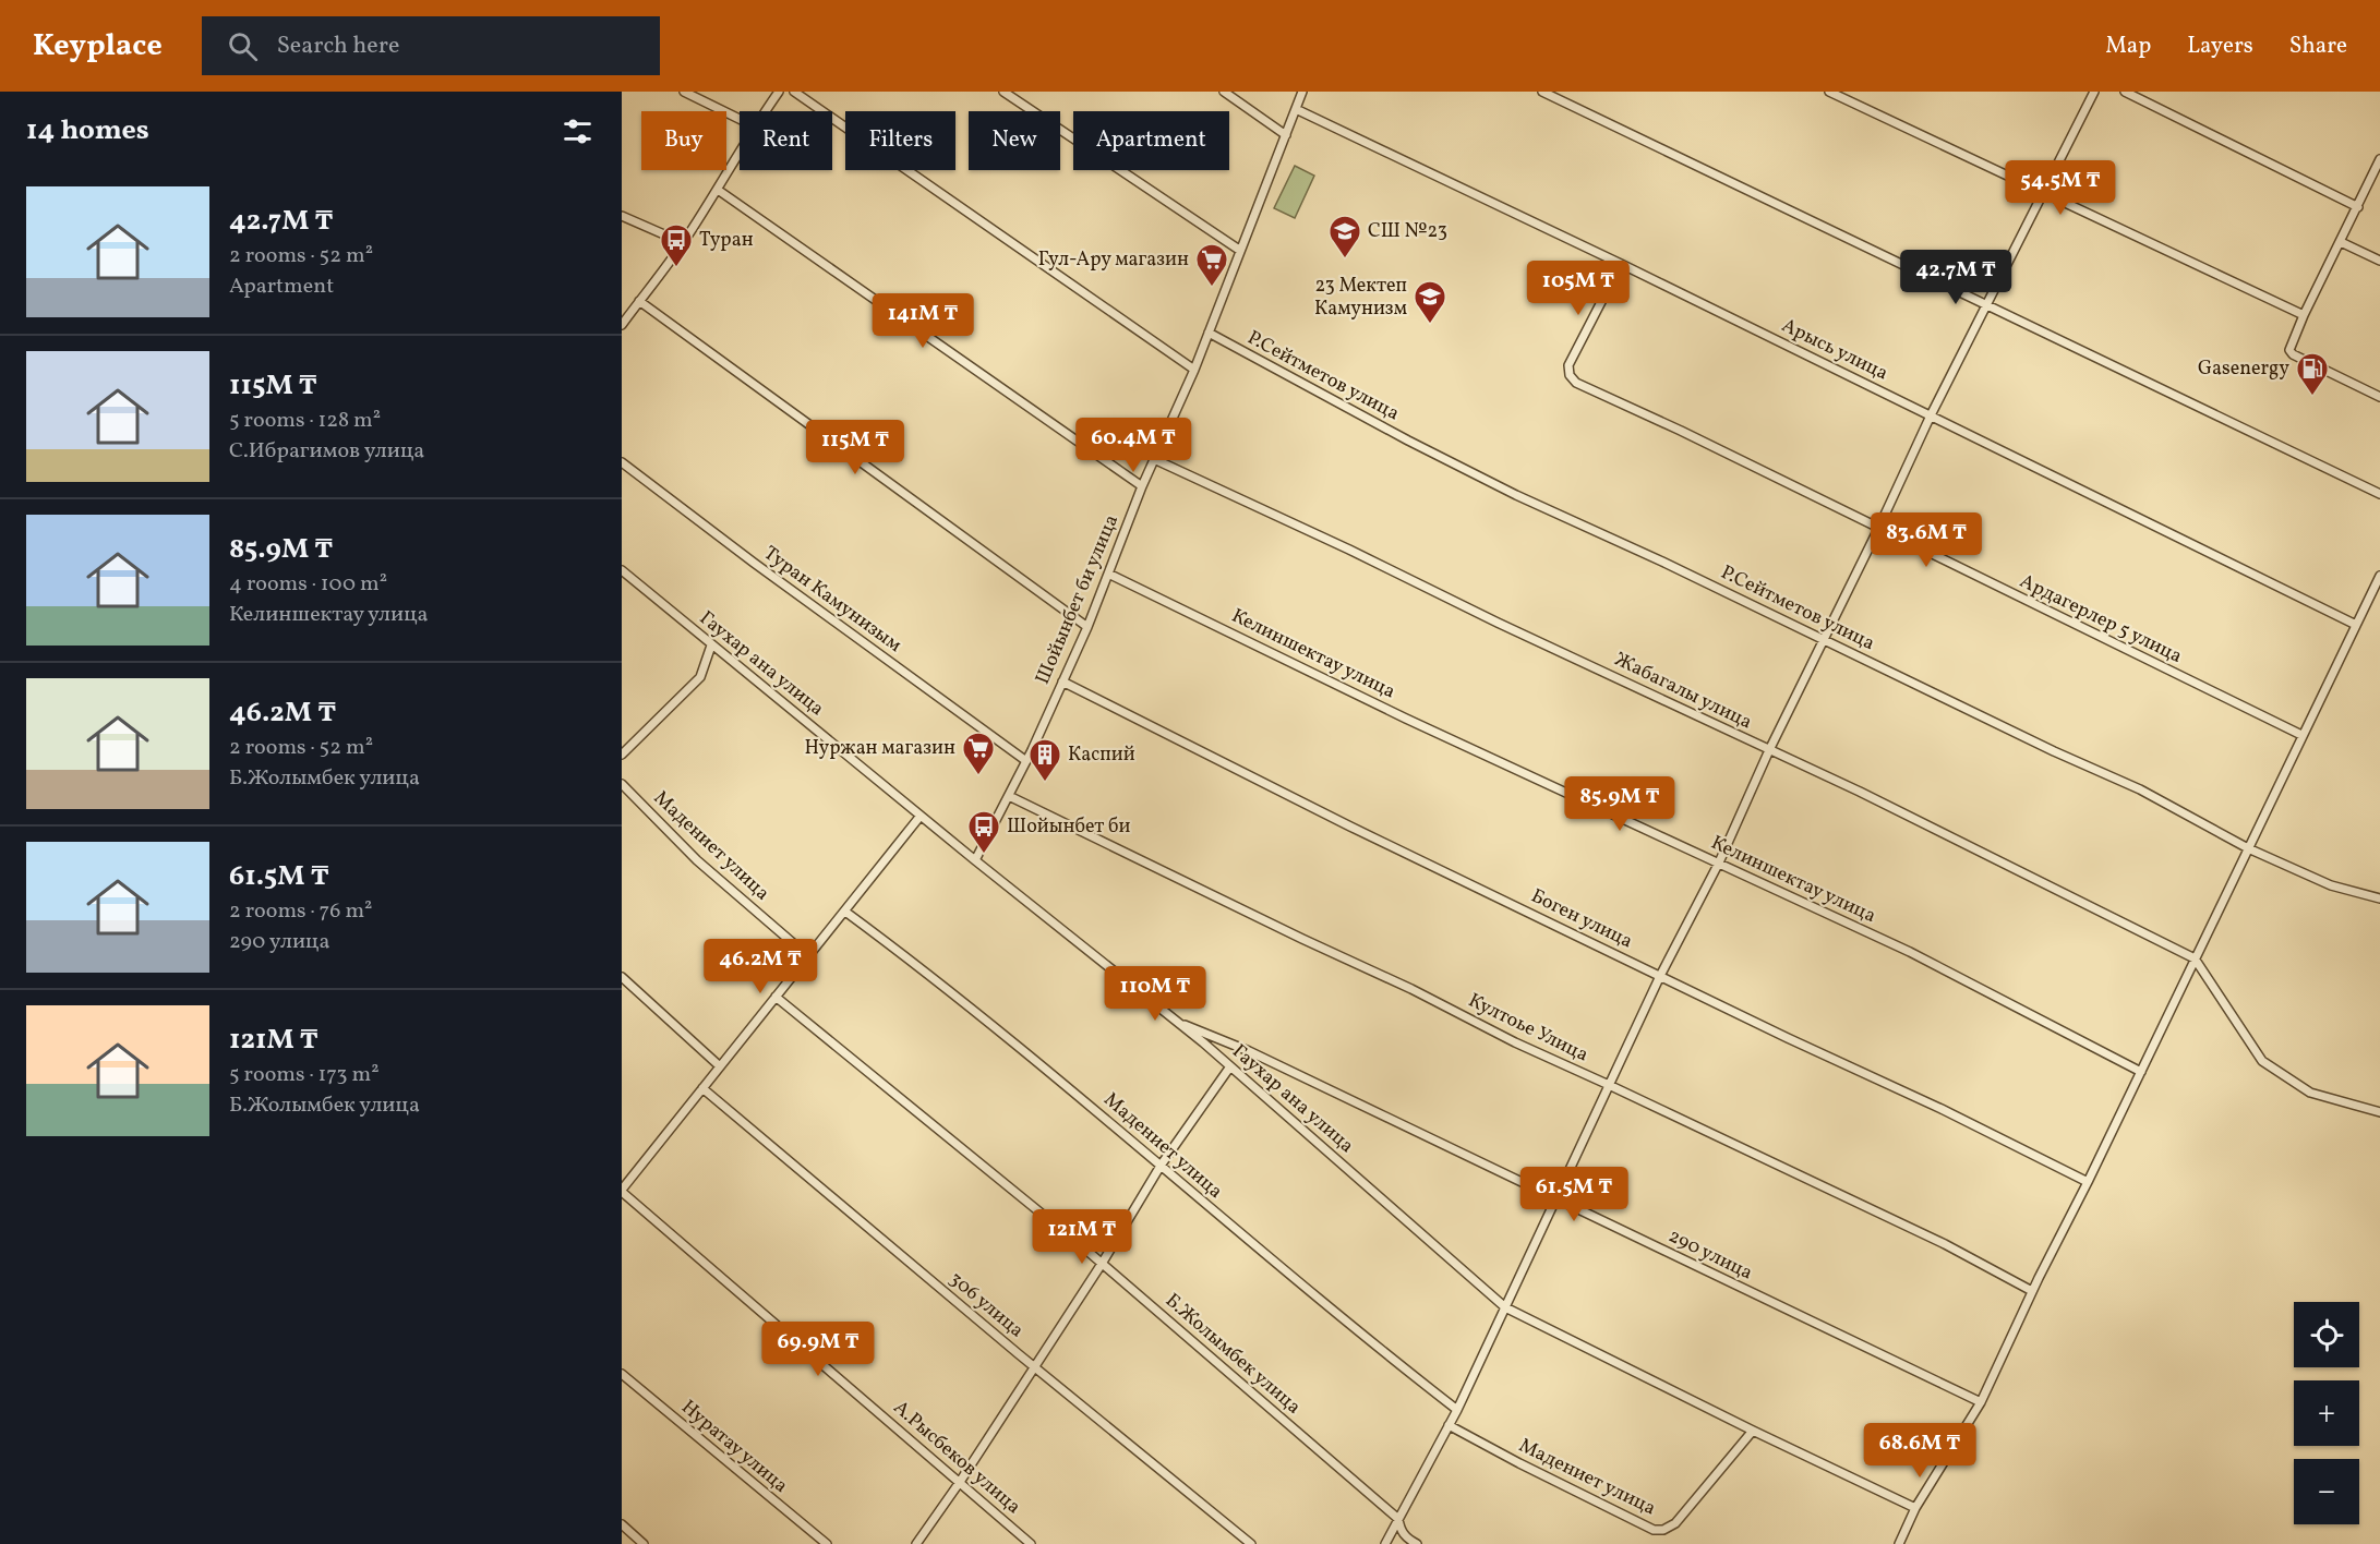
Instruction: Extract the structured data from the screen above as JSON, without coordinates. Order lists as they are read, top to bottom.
{
  "streets": {
    "street": [
      "Арысь улица",
      "Р.Сейтметов улица",
      "Туран Камунизым",
      "Шойынбет би улица",
      "Ардагерлер 5 улица",
      "Келиншектау улица",
      "Гаухар ана улица",
      "Жабагалы улица",
      "Мадениет улица",
      "Боген улица",
      "Култоье Улица",
      "290 улица",
      "306 улица",
      "Б.Жолымбек улица",
      "Нуратау улица",
      "А.Рысбеков улица"
    ]
  },
  "crossings": [
    ["Арысь улица", "Шойынбет би улица"],
    ["Арысь улица", "Ардагерлер 5 улица"],
    ["Р.Сейтметов улица", "Шойынбет би улица"],
    ["Туран Камунизым", "Шойынбет би улица"],
    ["Шойынбет би улица", "Келиншектау улица"],
    ["Шойынбет би улица", "Гаухар ана улица"],
    ["Шойынбет би улица", "Жабагалы улица"],
    ["Шойынбет би улица", "Боген улица"],
    ["Шойынбет би улица", "Култоье Улица"],
    ["Гаухар ана улица", "Мадениет улица"],
    ["Гаухар ана улица", "290 улица"]
  ],
  "places": {
    "school or university": ["СШ №23", "23 Мектеп Камунизм"],
    "bus stop": ["Туран", "Шойынбет би"],
    "supermarket": ["Гул-Ару магазин", "Нуржан магазин"],
    "fuel station": ["Gasenergy"],
    "building": ["Каспий"]
  },
  "page": {
    "header": "Keyplace",
    "search": "Search here",
    "nav": ["Map", "Layers", "Share"],
    "heading": "14 homes",
    "chip": [
      "Buy",
      "Rent",
      "Filters",
      "New",
      "Apartment"
    ],
    "price": [
      "54.5M ₸",
      "42.7M ₸",
      "105M ₸",
      "141M ₸",
      "60.4M ₸",
      "115M ₸",
      "83.6M ₸",
      "85.9M ₸",
      "46.2M ₸",
      "110M ₸",
      "61.5M ₸",
      "121M ₸",
      "69.9M ₸",
      "68.6M ₸"
    ],
    "list": [
      {
        "name": "42.7M ₸",
        "note": "2 rooms · 52 m² · Apartment"
      },
      {
        "name": "115M ₸",
        "note": "5 rooms · 128 m² · С.Ибрагимов улица"
      },
      {
        "name": "85.9M ₸",
        "note": "4 rooms · 100 m² · Келиншектау улица"
      },
      {
        "name": "46.2M ₸",
        "note": "2 rooms · 52 m² · Б.Жолымбек улица"
      },
      {
        "name": "61.5M ₸",
        "note": "2 rooms · 76 m² · 290 улица"
      },
      {
        "name": "121M ₸",
        "note": "5 rooms · 173 m² · Б.Жолымбек улица"
      }
    ],
    "map_buttons": ["+", "−"]
  }
}
